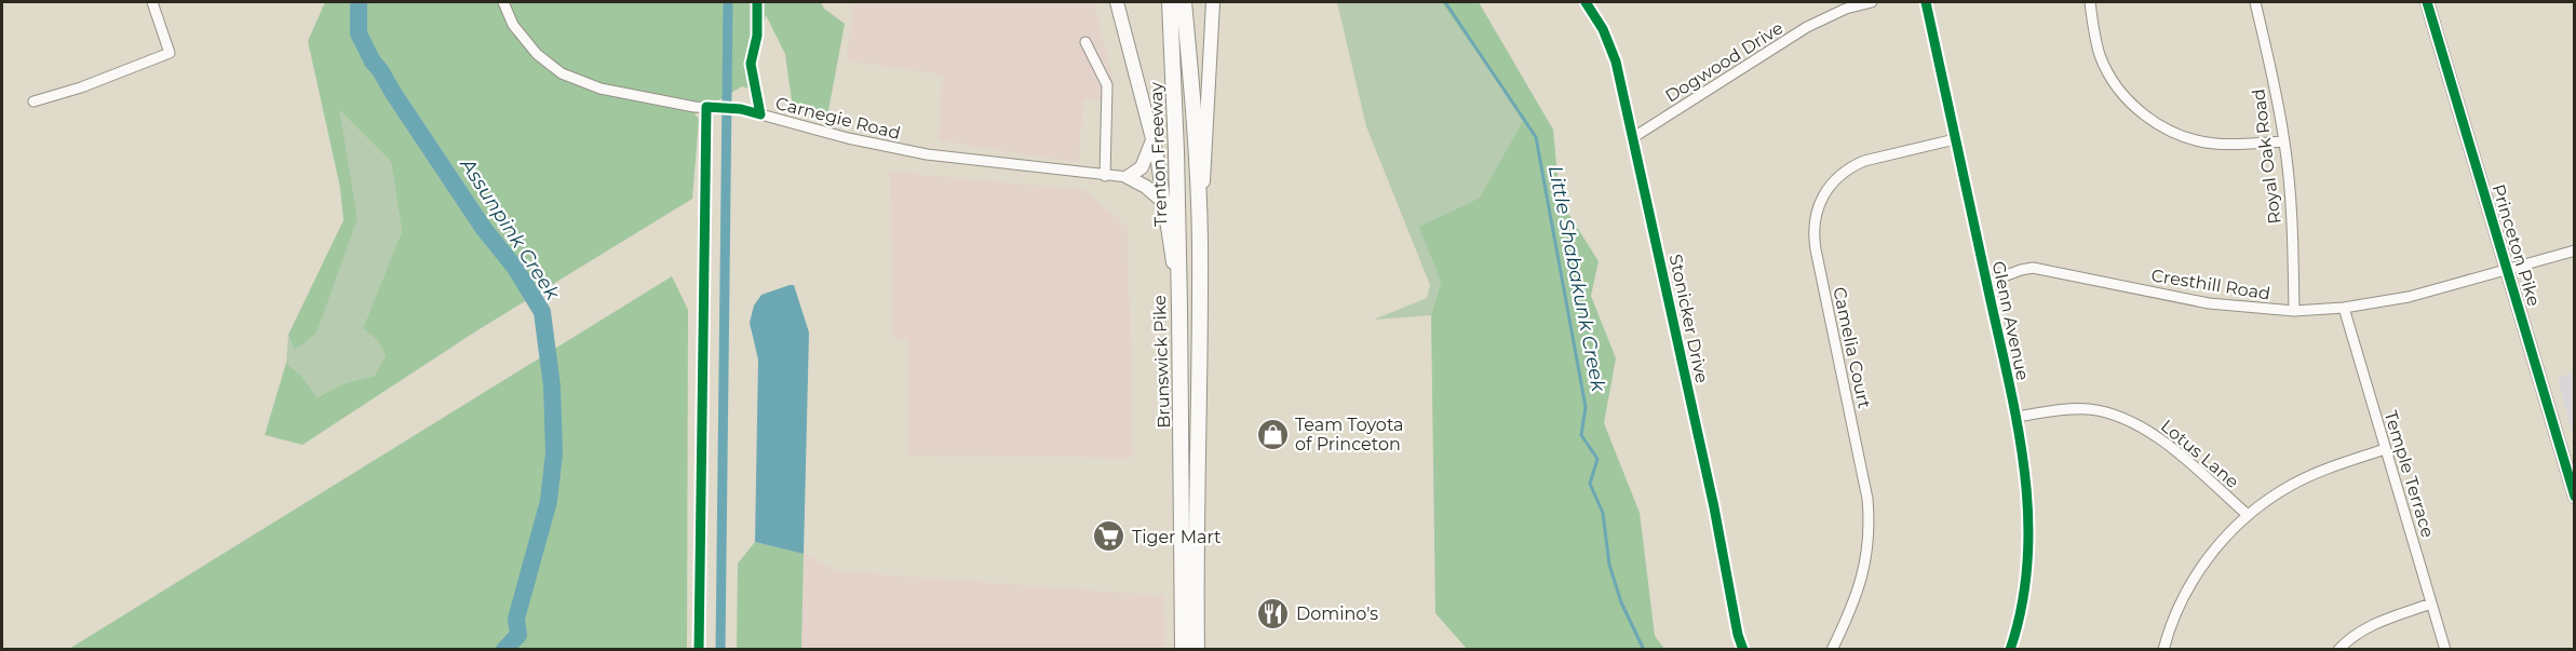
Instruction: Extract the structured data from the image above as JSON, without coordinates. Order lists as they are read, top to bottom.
{
  "streets": {
    "highway": ["Trenton Freeway", "Brunswick Pike"],
    "main road": ["Princeton Pike"],
    "street": [
      "Dogwood Drive",
      "Carnegie Road",
      "Royal Oak Road",
      "Cresthill Road",
      "Stonicker Drive",
      "Glenn Avenue",
      "Camelia Court",
      "Lotus Lane",
      "Temple Terrace"
    ]
  },
  "crossings": [
    ["Dogwood Drive", "Stonicker Drive"],
    ["Trenton Freeway", "Brunswick Pike"],
    ["Royal Oak Road", "Cresthill Road"],
    ["Princeton Pike", "Cresthill Road"],
    ["Cresthill Road", "Glenn Avenue"],
    ["Cresthill Road", "Temple Terrace"],
    ["Glenn Avenue", "Camelia Court"],
    ["Glenn Avenue", "Lotus Lane"]
  ],
  "water": ["Assunpink Creek", "Little Shabakunk Creek"],
  "places": {
    "shop": ["Team Toyota of Princeton"],
    "supermarket": ["Tiger Mart"],
    "restaurant": ["Domino's"]
  }
}
